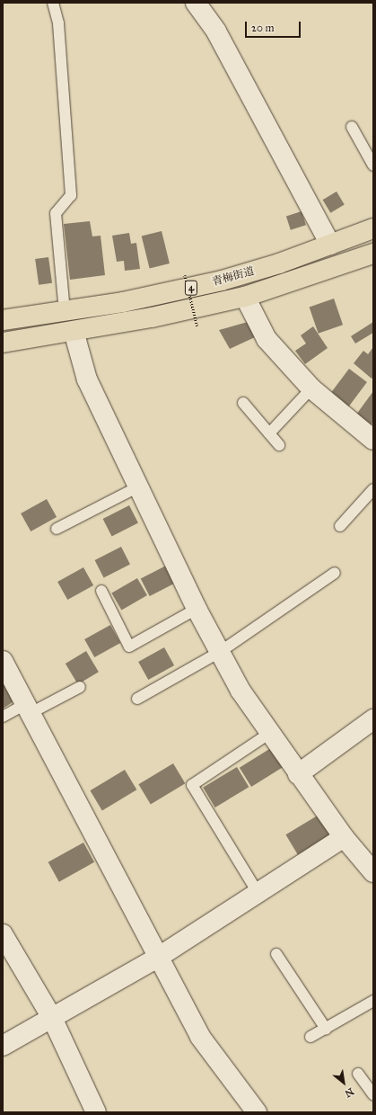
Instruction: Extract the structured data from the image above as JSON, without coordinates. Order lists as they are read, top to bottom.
{
  "streets": {
    "main road": ["青梅街道", "4"]
  },
  "scale_bar": "20 m",
  "north": "bottom right"
}
